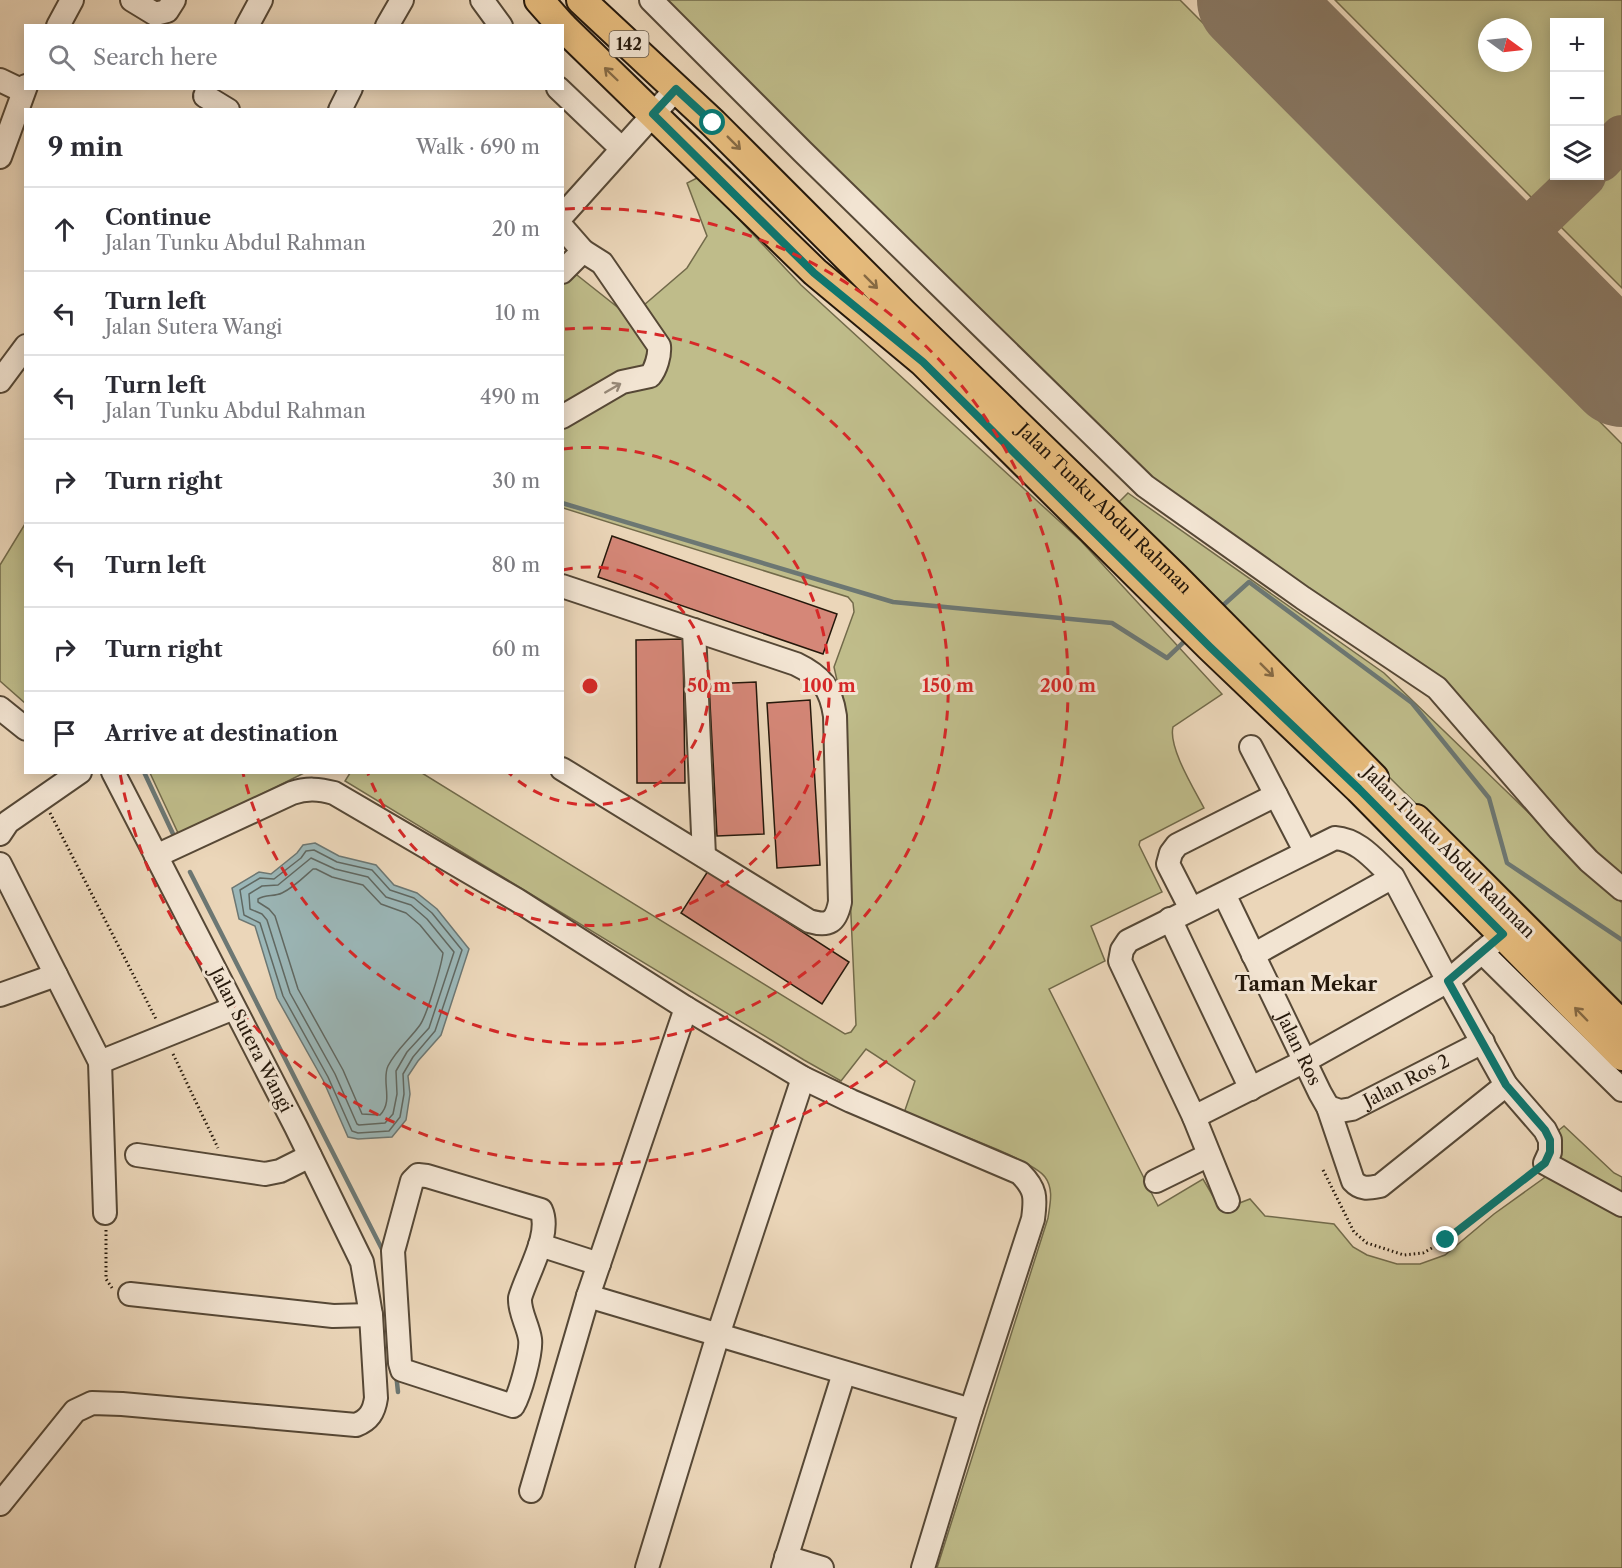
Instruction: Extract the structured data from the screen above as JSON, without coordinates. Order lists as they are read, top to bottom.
{
  "streets": {
    "main road": ["142", "Jalan Tunku Abdul Rahman"],
    "street": ["Jalan Sutera Wangi", "Jalan Ros", "Jalan Ros 2"]
  },
  "crossings": [
    ["Jalan Ros", "Jalan Ros 2"]
  ],
  "districts": ["Taman Mekar"],
  "north": "right",
  "page": {
    "map_buttons": ["+", "−"],
    "search": "Search here",
    "heading": ["9 min", "Walk · 690 m"],
    "list": [
      ["Continue", "Jalan Tunku Abdul Rahman", "20 m"],
      ["Turn left", "Jalan Sutera Wangi", "10 m"],
      ["Turn left", "Jalan Tunku Abdul Rahman", "490 m"],
      ["Turn right", "30 m"],
      ["Turn left", "80 m"],
      ["Turn right", "60 m"],
      "Arrive at destination"
    ]
  },
  "rings": [
    "50 m",
    "100 m",
    "150 m",
    "200 m"
  ]
}
